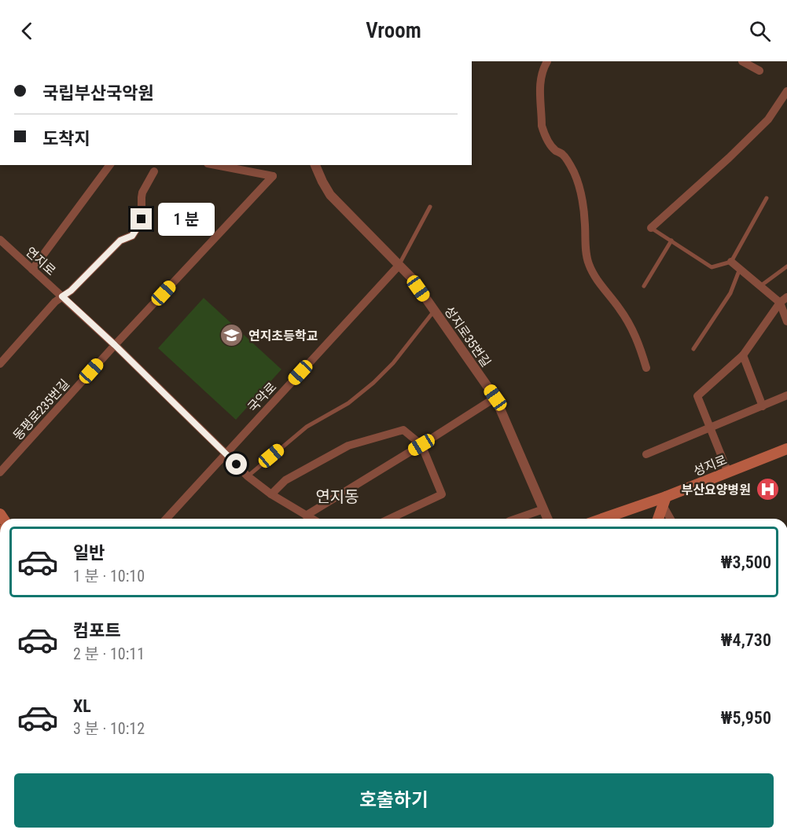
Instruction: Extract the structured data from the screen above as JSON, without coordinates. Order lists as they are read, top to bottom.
{
  "streets": {
    "main road": ["성지로"],
    "street": [
      "연지로",
      "성지로35번길",
      "국악로",
      "동평로235번길"
    ]
  },
  "crossings": [
    ["연지로", "국악로"],
    ["연지로", "동평로235번길"],
    ["성지로35번길", "국악로"]
  ],
  "districts": ["연지동"],
  "places": {
    "school or university": ["연지초등학교"],
    "hospital": ["부산요양병원"]
  },
  "page": {
    "header": "Vroom",
    "banner": ["국립부산국악원", "도착지"],
    "bubble": "1 분",
    "list": [
      {
        "name": "일반",
        "note": "1 분 · 10:10",
        "value": "₩3,500"
      },
      {
        "name": "컴포트",
        "note": "2 분 · 10:11",
        "value": "₩4,730"
      },
      {
        "name": "XL",
        "note": "3 분 · 10:12",
        "value": "₩5,950"
      }
    ],
    "buttons": "호출하기"
  }
}
